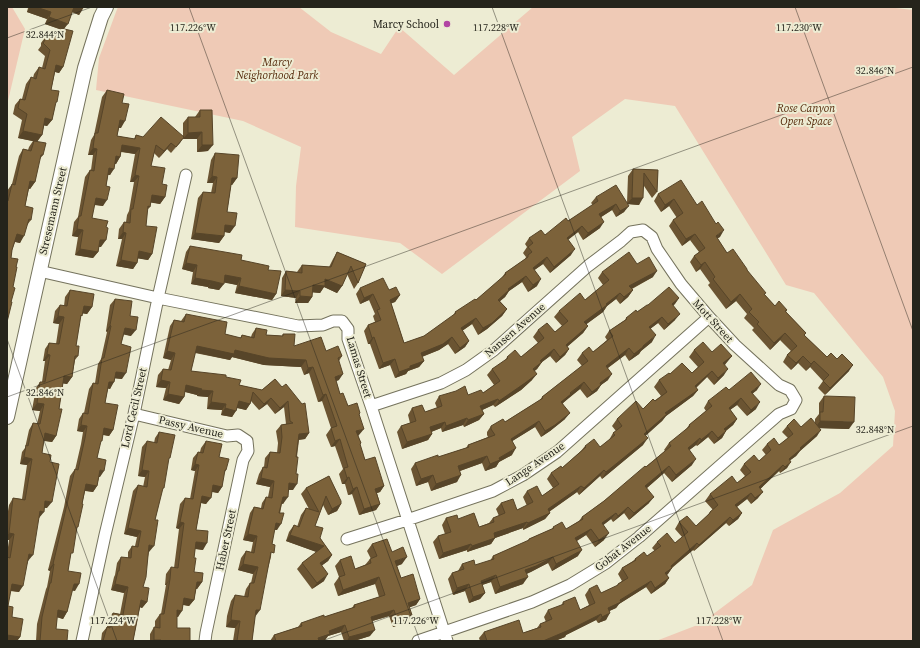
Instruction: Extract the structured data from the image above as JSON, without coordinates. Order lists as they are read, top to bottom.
{
  "streets": {
    "street": [
      "Stresemann Street",
      "Mott Street",
      "Nansen Avenue",
      "Lamas Street",
      "Lord Cecil Street",
      "Passy Avenue",
      "Lange Avenue",
      "Haber Street",
      "Gobat Avenue"
    ]
  },
  "crossings": [
    ["Stresemann Street", "Lamas Street"],
    ["Mott Street", "Nansen Avenue"],
    ["Mott Street", "Lange Avenue"],
    ["Mott Street", "Gobat Avenue"],
    ["Nansen Avenue", "Lamas Street"],
    ["Lamas Street", "Lord Cecil Street"],
    ["Lamas Street", "Lange Avenue"],
    ["Lamas Street", "Gobat Avenue"],
    ["Lord Cecil Street", "Passy Avenue"],
    ["Passy Avenue", "Haber Street"]
  ],
  "parks": ["Marcy Neighorhood Park", "Rose Canyon Open Space"],
  "places": ["Marcy School"],
  "coordinates": [
    "117.226°W",
    "117.230°W",
    "117.228°W",
    "32.844°N",
    "32.846°N",
    "32.848°N",
    "117.224°W"
  ]
}
